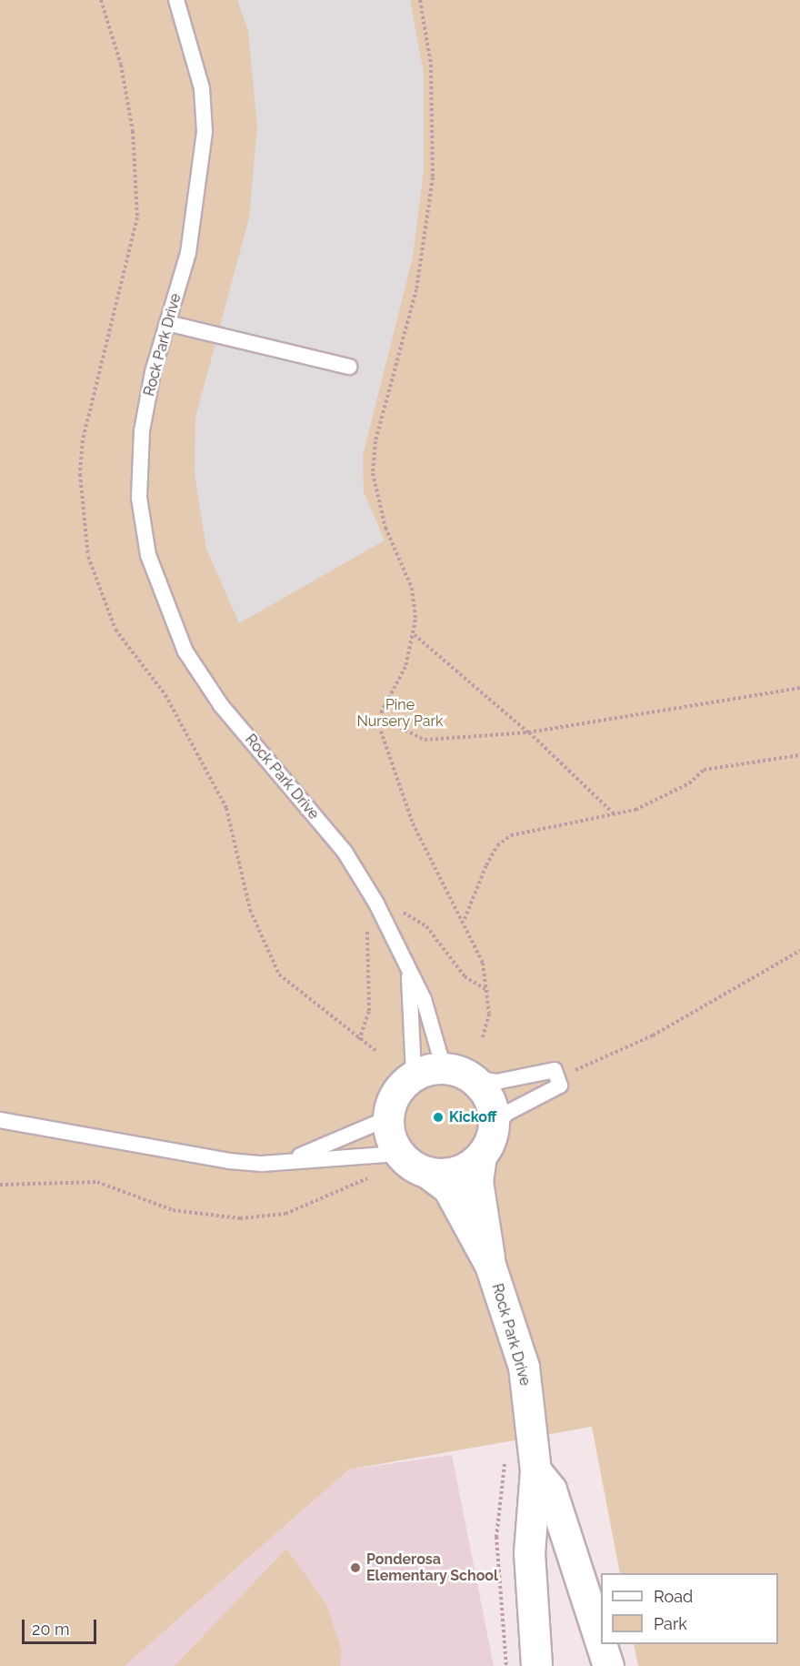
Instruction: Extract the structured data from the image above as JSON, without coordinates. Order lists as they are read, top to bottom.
{
  "streets": {
    "street": ["Rock Park Drive"]
  },
  "parks": ["Pine Nursery Park"],
  "places": ["Kickoff", "Ponderosa Elementary School"],
  "legend": ["Road", "Park"],
  "scale_bar": "20 m"
}
